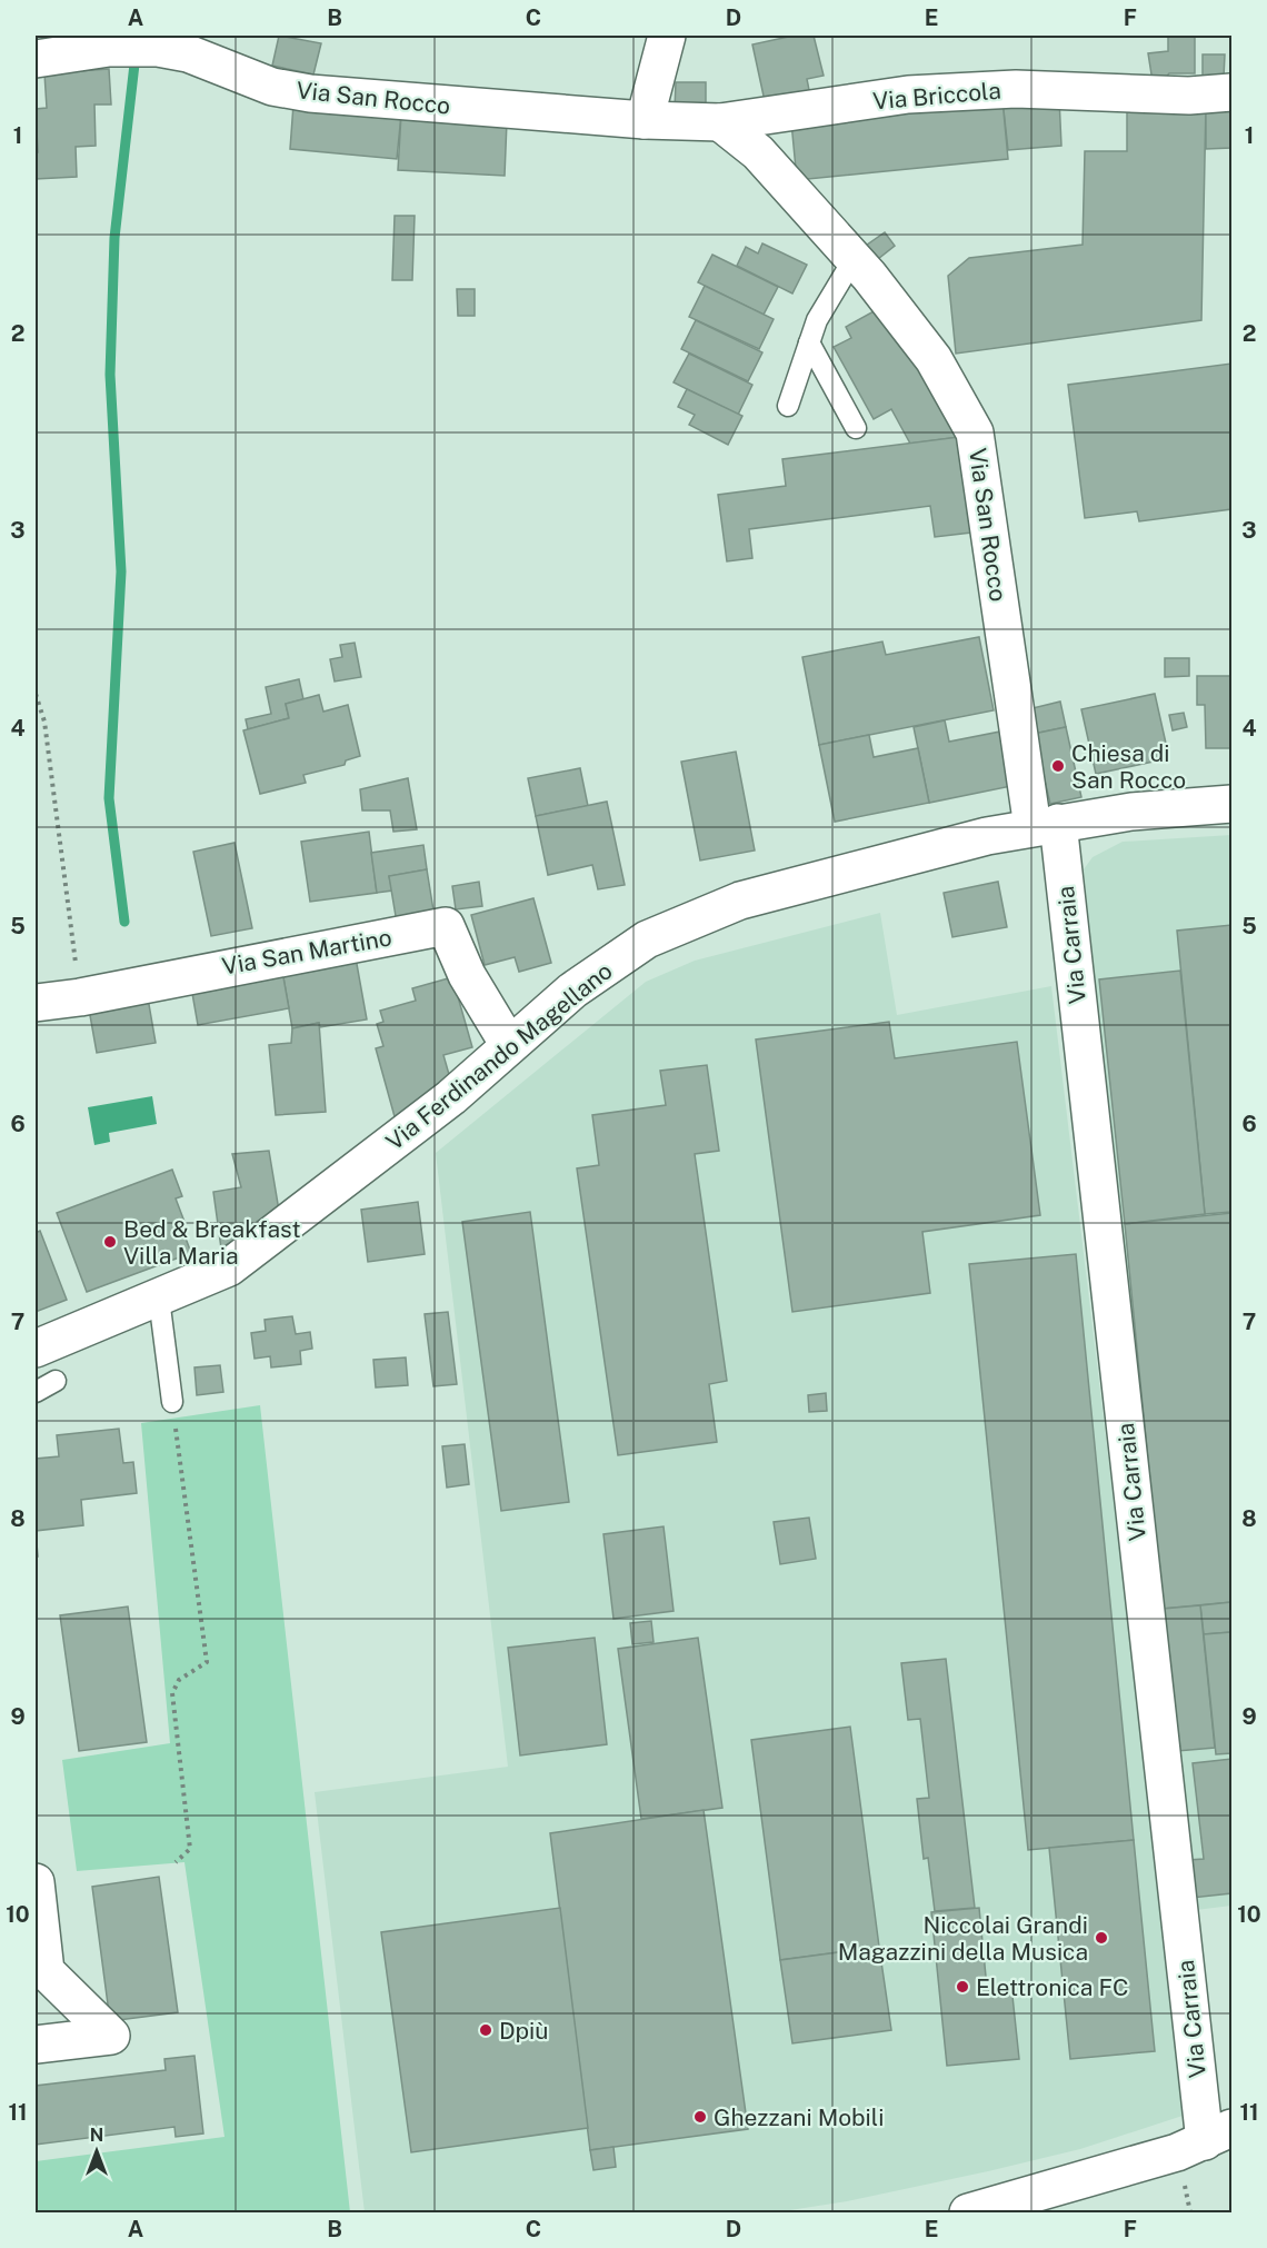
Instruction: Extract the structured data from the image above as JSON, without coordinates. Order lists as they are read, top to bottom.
{
  "streets": {
    "street": [
      "Via Briccola",
      "Via San Rocco",
      "Via Carraia",
      "Via San Martino",
      "Via Ferdinando Magellano"
    ]
  },
  "crossings": [
    ["Via Briccola", "Via San Rocco"],
    ["Via San Rocco", "Via Carraia"],
    ["Via San Rocco", "Via Ferdinando Magellano"],
    ["Via Carraia", "Via Ferdinando Magellano"],
    ["Via San Martino", "Via Ferdinando Magellano"]
  ],
  "places": [
    "Chiesa di San Rocco",
    "Bed & Breakfast Villa Maria",
    "Niccolai Grandi Magazzini della Musica",
    "Elettronica FC",
    "Dpiù",
    "Ghezzani Mobili"
  ],
  "north": "top",
  "grid": {
    "columns": [
      "A",
      "B",
      "C",
      "D",
      "E",
      "F"
    ],
    "rows": [
      "1",
      "2",
      "3",
      "4",
      "5",
      "6",
      "7",
      "8",
      "9",
      "10",
      "11"
    ]
  }
}
